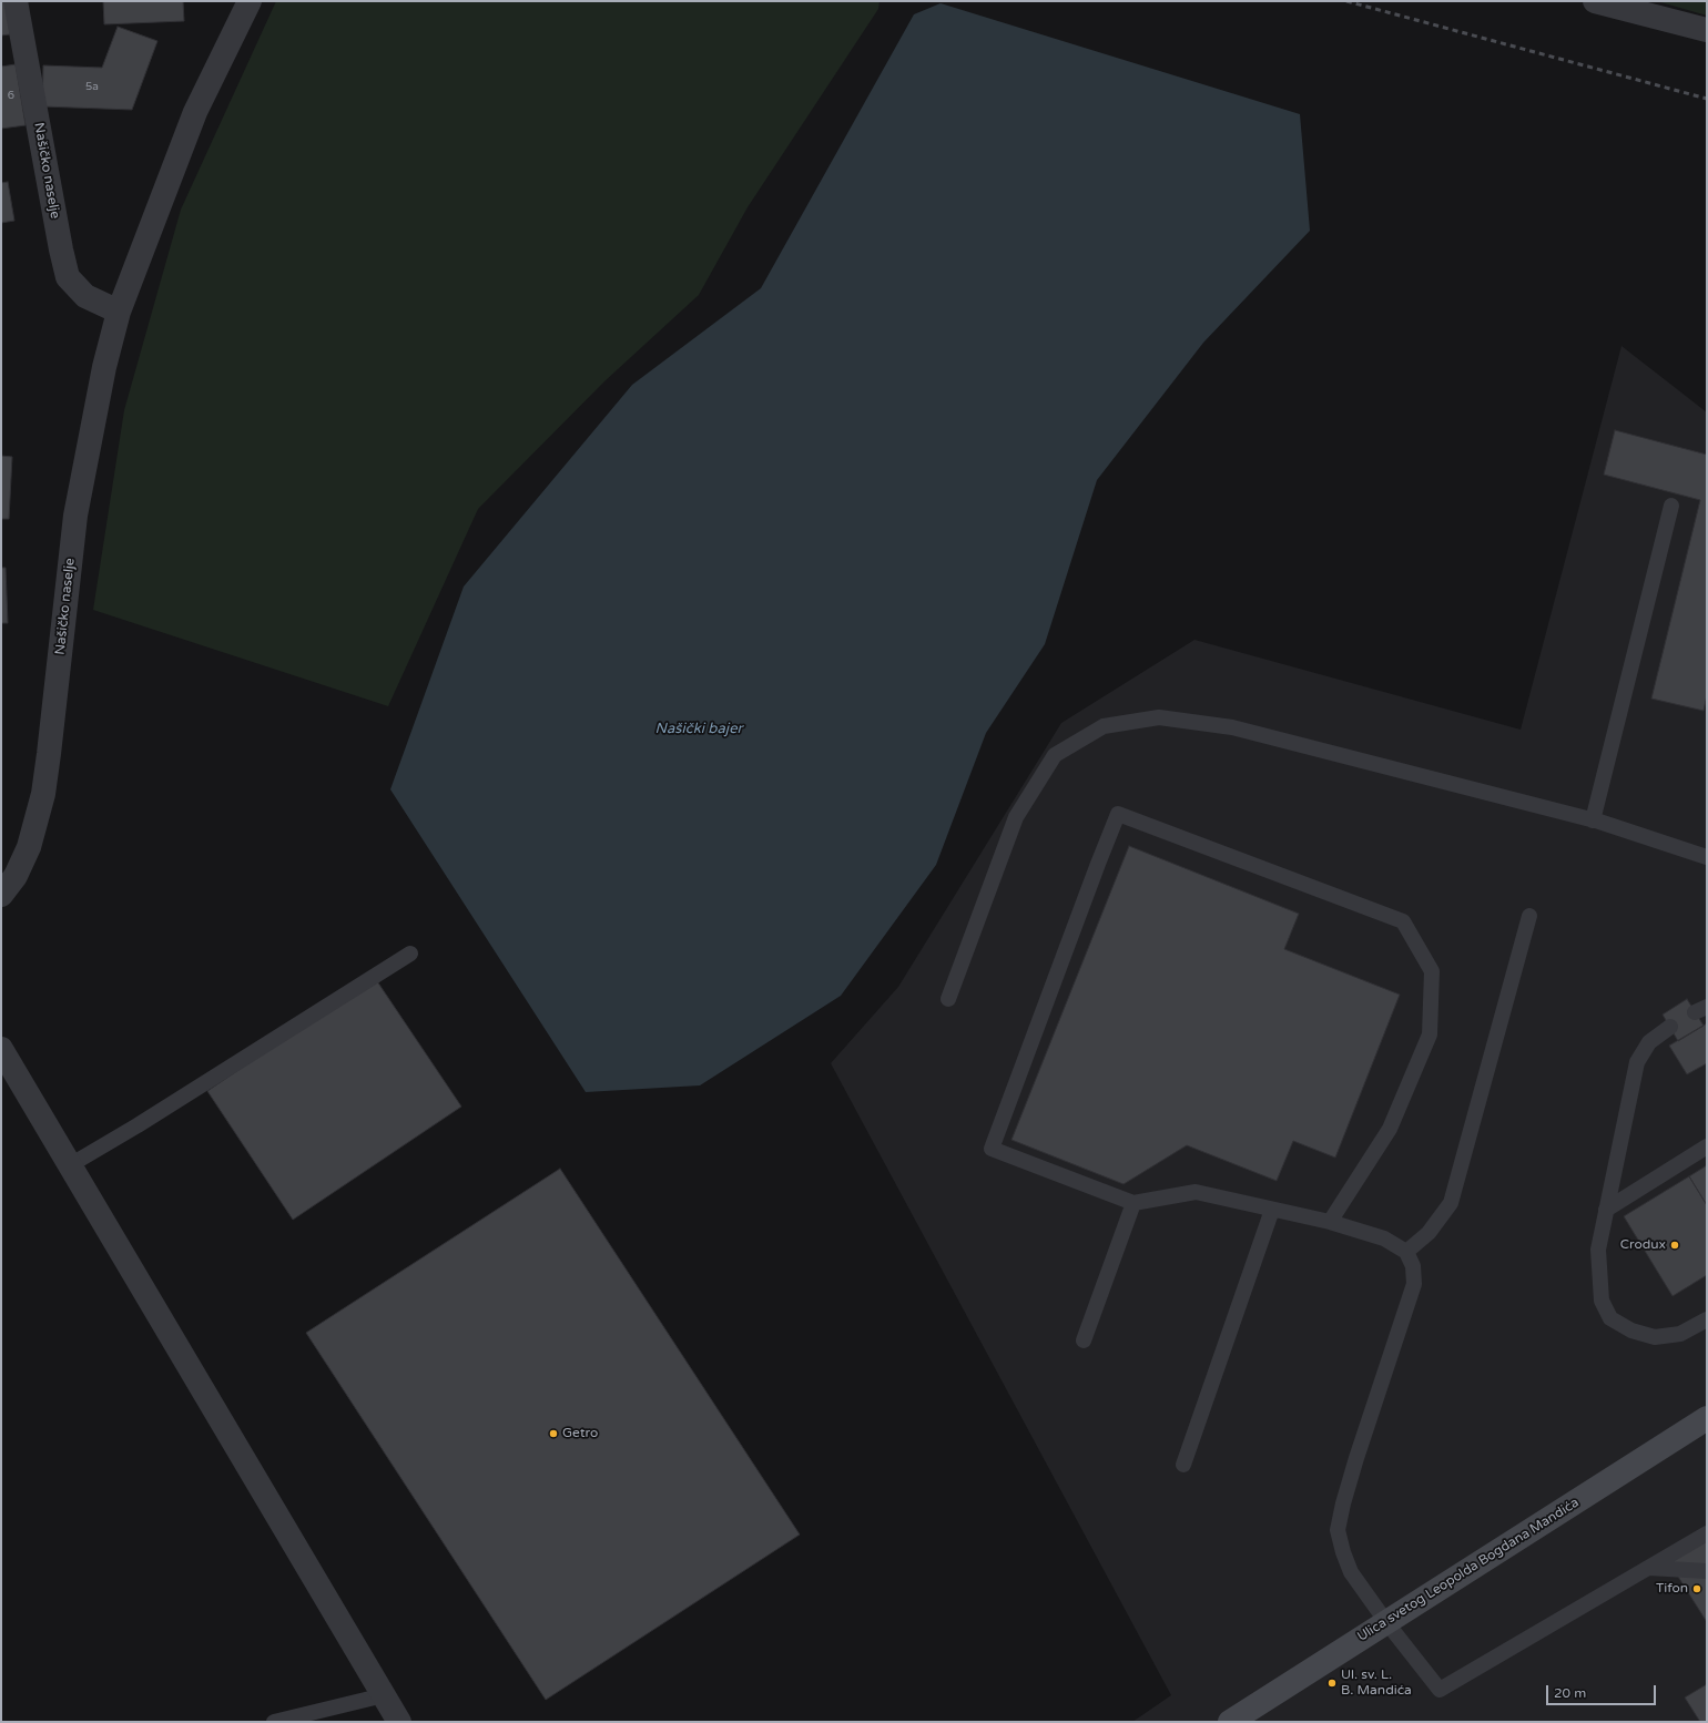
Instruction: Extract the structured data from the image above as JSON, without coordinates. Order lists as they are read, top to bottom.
{
  "streets": {
    "main road": ["Ulica svetog Leopolda Bogdana Mandića"],
    "street": ["Našičko naselje"]
  },
  "water": ["Našički bajer"],
  "places": [
    "Crodux",
    "Getro",
    "Tifon",
    "Ul. sv. L. B. Mandića"
  ],
  "house_numbers": ["5a", "6"],
  "scale_bar": "20 m"
}
